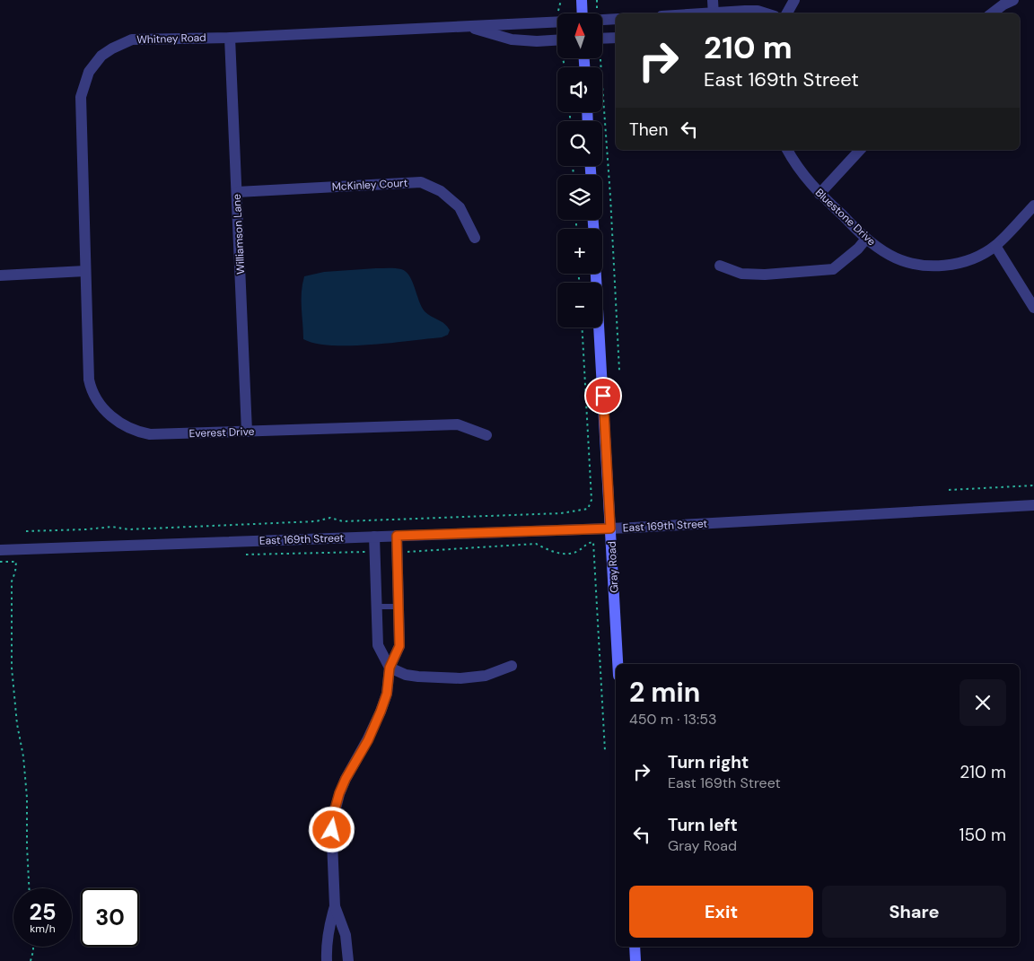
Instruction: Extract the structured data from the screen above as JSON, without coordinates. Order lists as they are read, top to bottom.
{
  "streets": {
    "street": [
      "Whitney Road",
      "McKinley Court",
      "Bluestone Drive",
      "Williamson Lane",
      "Everest Drive",
      "East 169th Street",
      "Gray Road"
    ]
  },
  "crossings": [
    ["Whitney Road", "Williamson Lane"],
    ["Whitney Road", "Everest Drive"],
    ["McKinley Court", "Williamson Lane"],
    ["Williamson Lane", "Everest Drive"],
    ["East 169th Street", "Gray Road"]
  ],
  "north": "top",
  "page": {
    "map_buttons": ["+", "−"],
    "turn": ["210 m", "East 169th Street"],
    "then": "Then",
    "heading": ["2 min", "450 m · 13:53"],
    "list": [
      {
        "name": "Turn right",
        "note": "East 169th Street",
        "value": "210 m"
      },
      {
        "name": "Turn left",
        "note": "Gray Road",
        "value": "150 m"
      }
    ],
    "buttons": ["Exit", "Share"],
    "speed": "25 km/h",
    "limit": "30"
  }
}
